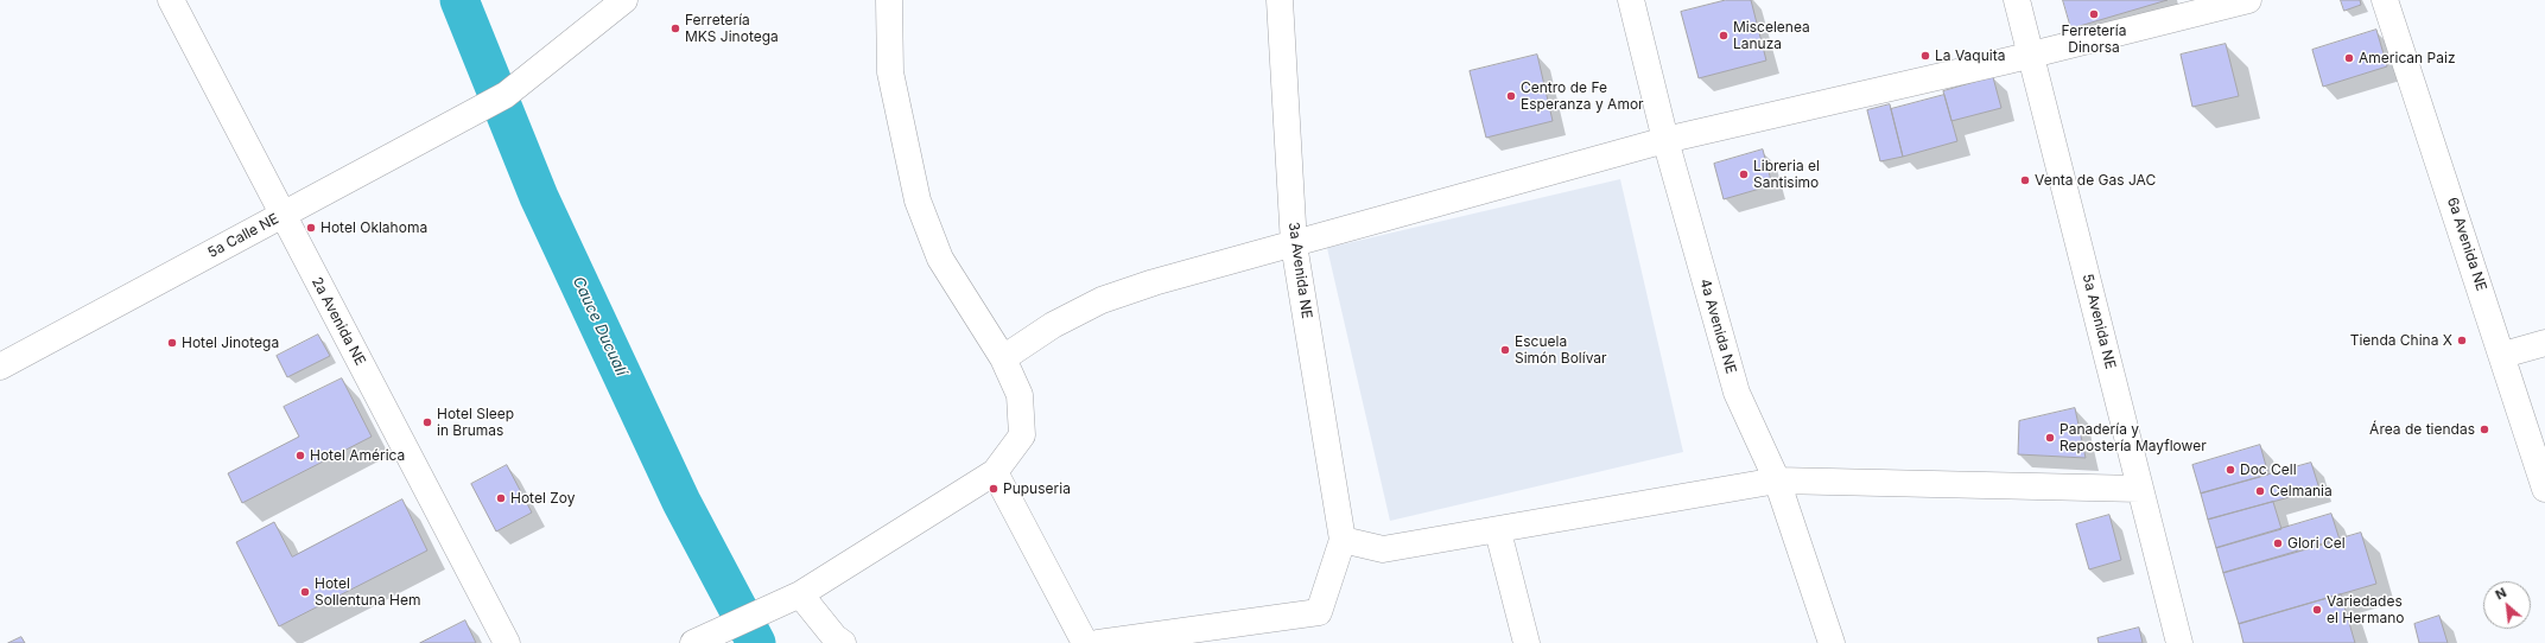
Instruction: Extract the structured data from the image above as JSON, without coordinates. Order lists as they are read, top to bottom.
{
  "streets": {
    "street": [
      "5a Calle NE",
      "6a Avenida NE",
      "3a Avenida NE",
      "2a Avenida NE",
      "5a Avenida NE",
      "4a Avenida NE"
    ]
  },
  "crossings": [
    ["5a Calle NE", "2a Avenida NE"]
  ],
  "water": ["Cauce Ducualí"],
  "places": [
    "Ferretería Dinorsa",
    "Ferretería MKS Jinotega",
    "Miscelenea Lanuza",
    "La Vaquita",
    "American Paiz",
    "Centro de Fe Esperanza y Amor",
    "Libreria el Santisimo",
    "Venta de Gas JAC",
    "Hotel Oklahoma",
    "Tienda China X",
    "Hotel Jinotega",
    "Escuela Simón Bolívar",
    "Hotel Sleep in Brumas",
    "Área de tiendas",
    "Panadería y Repostería Mayflower",
    "Hotel América",
    "Doc Cell",
    "Pupuseria",
    "Celmania",
    "Hotel Zoy",
    "Glori Cel",
    "Hotel Sollentuna Hem",
    "Variedades el Hermano"
  ],
  "north": "top left"
}
